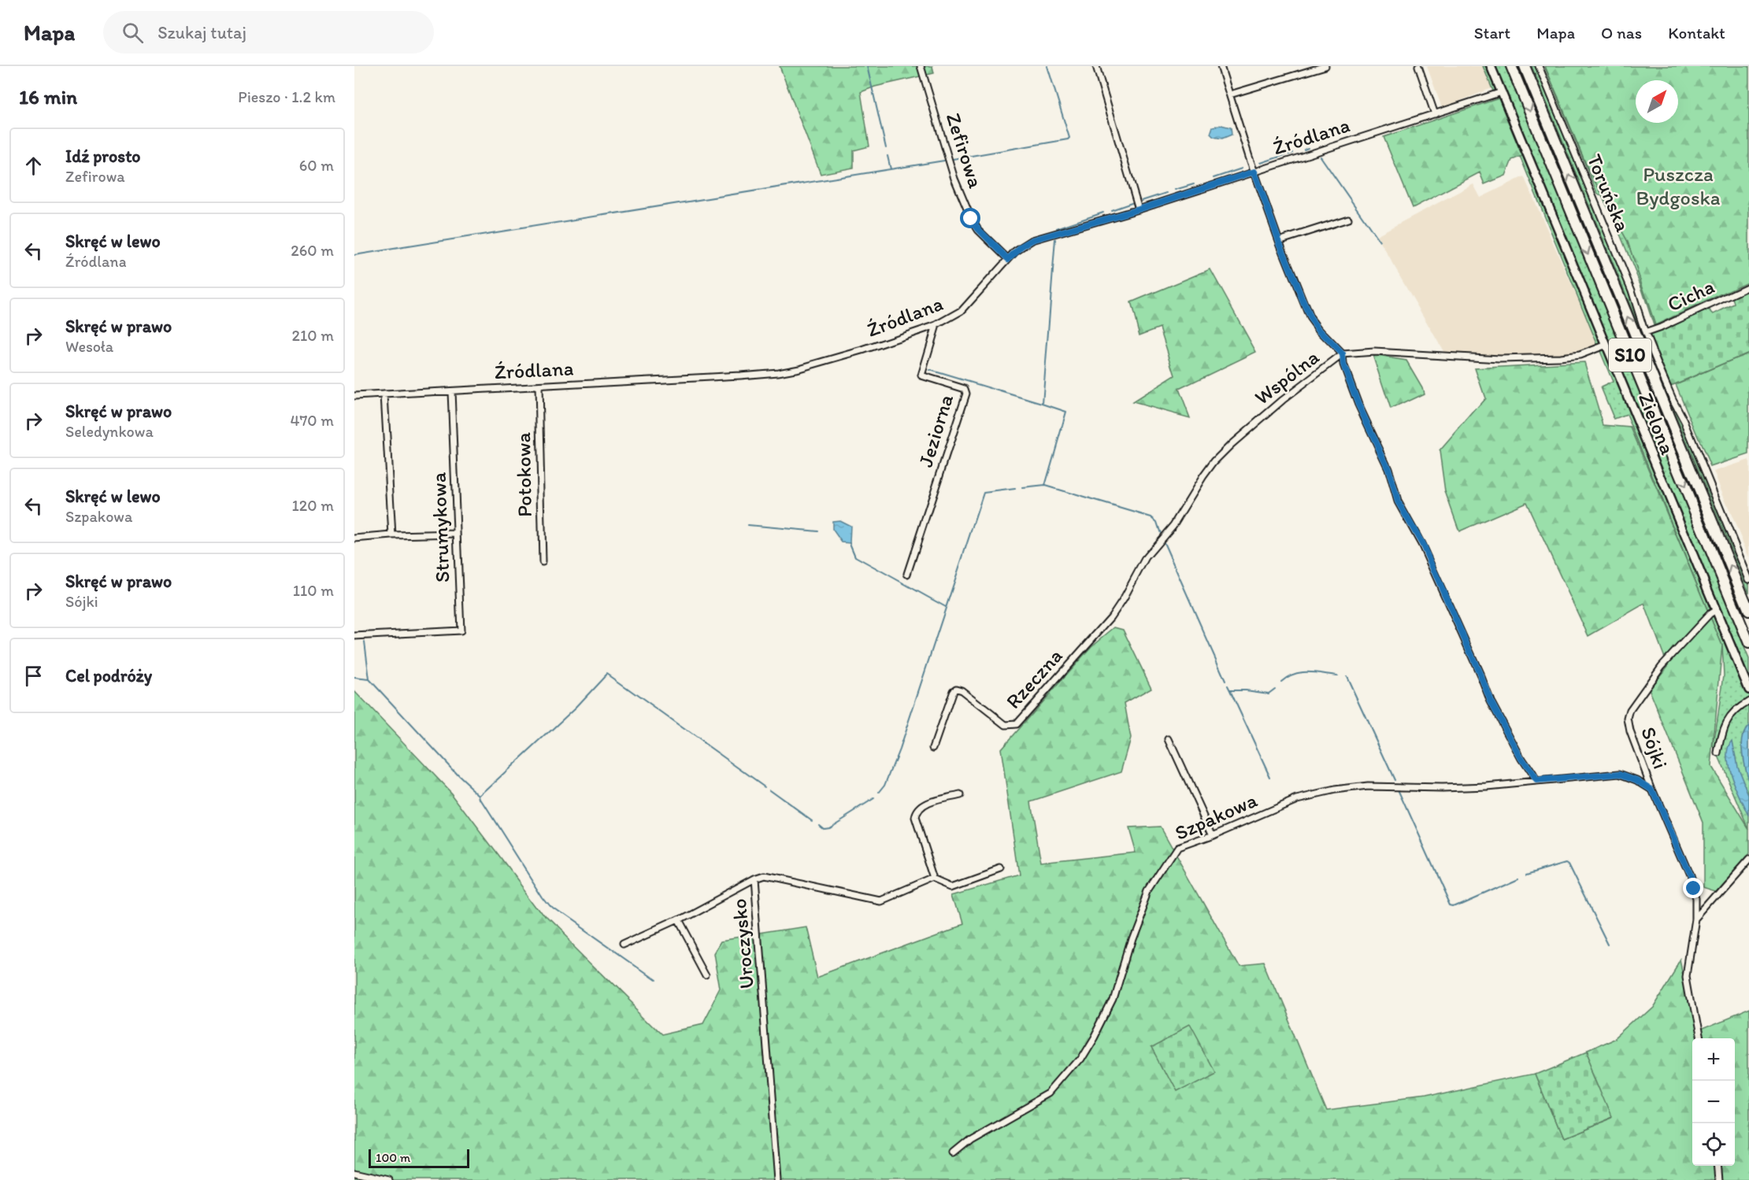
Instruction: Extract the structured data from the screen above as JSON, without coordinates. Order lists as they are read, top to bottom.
{
  "streets": {
    "highway": ["S10"],
    "street": [
      "Źródlana",
      "Zefirowa",
      "Toruńska",
      "Cicha",
      "Wspólna",
      "Zielona",
      "Jeziorna",
      "Potokowa",
      "Strumykowa",
      "Rzeczna",
      "Sójki",
      "Szpakowa",
      "Uroczysko"
    ]
  },
  "crossings": [
    ["Źródlana", "Zefirowa"],
    ["Źródlana", "Zielona"],
    ["Źródlana", "Jeziorna"],
    ["Źródlana", "Potokowa"],
    ["Źródlana", "Strumykowa"],
    ["Toruńska", "Cicha"],
    ["Toruńska", "Zielona"],
    ["Cicha", "Zielona"],
    ["Wspólna", "Zielona"],
    ["Wspólna", "Rzeczna"],
    ["Zielona", "Sójki"],
    ["Sójki", "Szpakowa"]
  ],
  "parks": ["Puszcza Bydgoska"],
  "scale_bar": "100 m",
  "north": "top right",
  "page": {
    "header": "Mapa",
    "search": "Szukaj tutaj",
    "nav": [
      "Start",
      "Mapa",
      "O nas",
      "Kontakt"
    ],
    "heading": ["16 min", "Pieszo · 1.2 km"],
    "list": [
      ["Idź prosto", "Zefirowa", "60 m"],
      ["Skręć w lewo", "Źródlana", "260 m"],
      ["Skręć w prawo", "Wesoła", "210 m"],
      ["Skręć w prawo", "Seledynkowa", "470 m"],
      ["Skręć w lewo", "Szpakowa", "120 m"],
      ["Skręć w prawo", "Sójki", "110 m"],
      "Cel podróży"
    ],
    "map_buttons": ["+", "−"],
    "scale": "100 m"
  }
}
